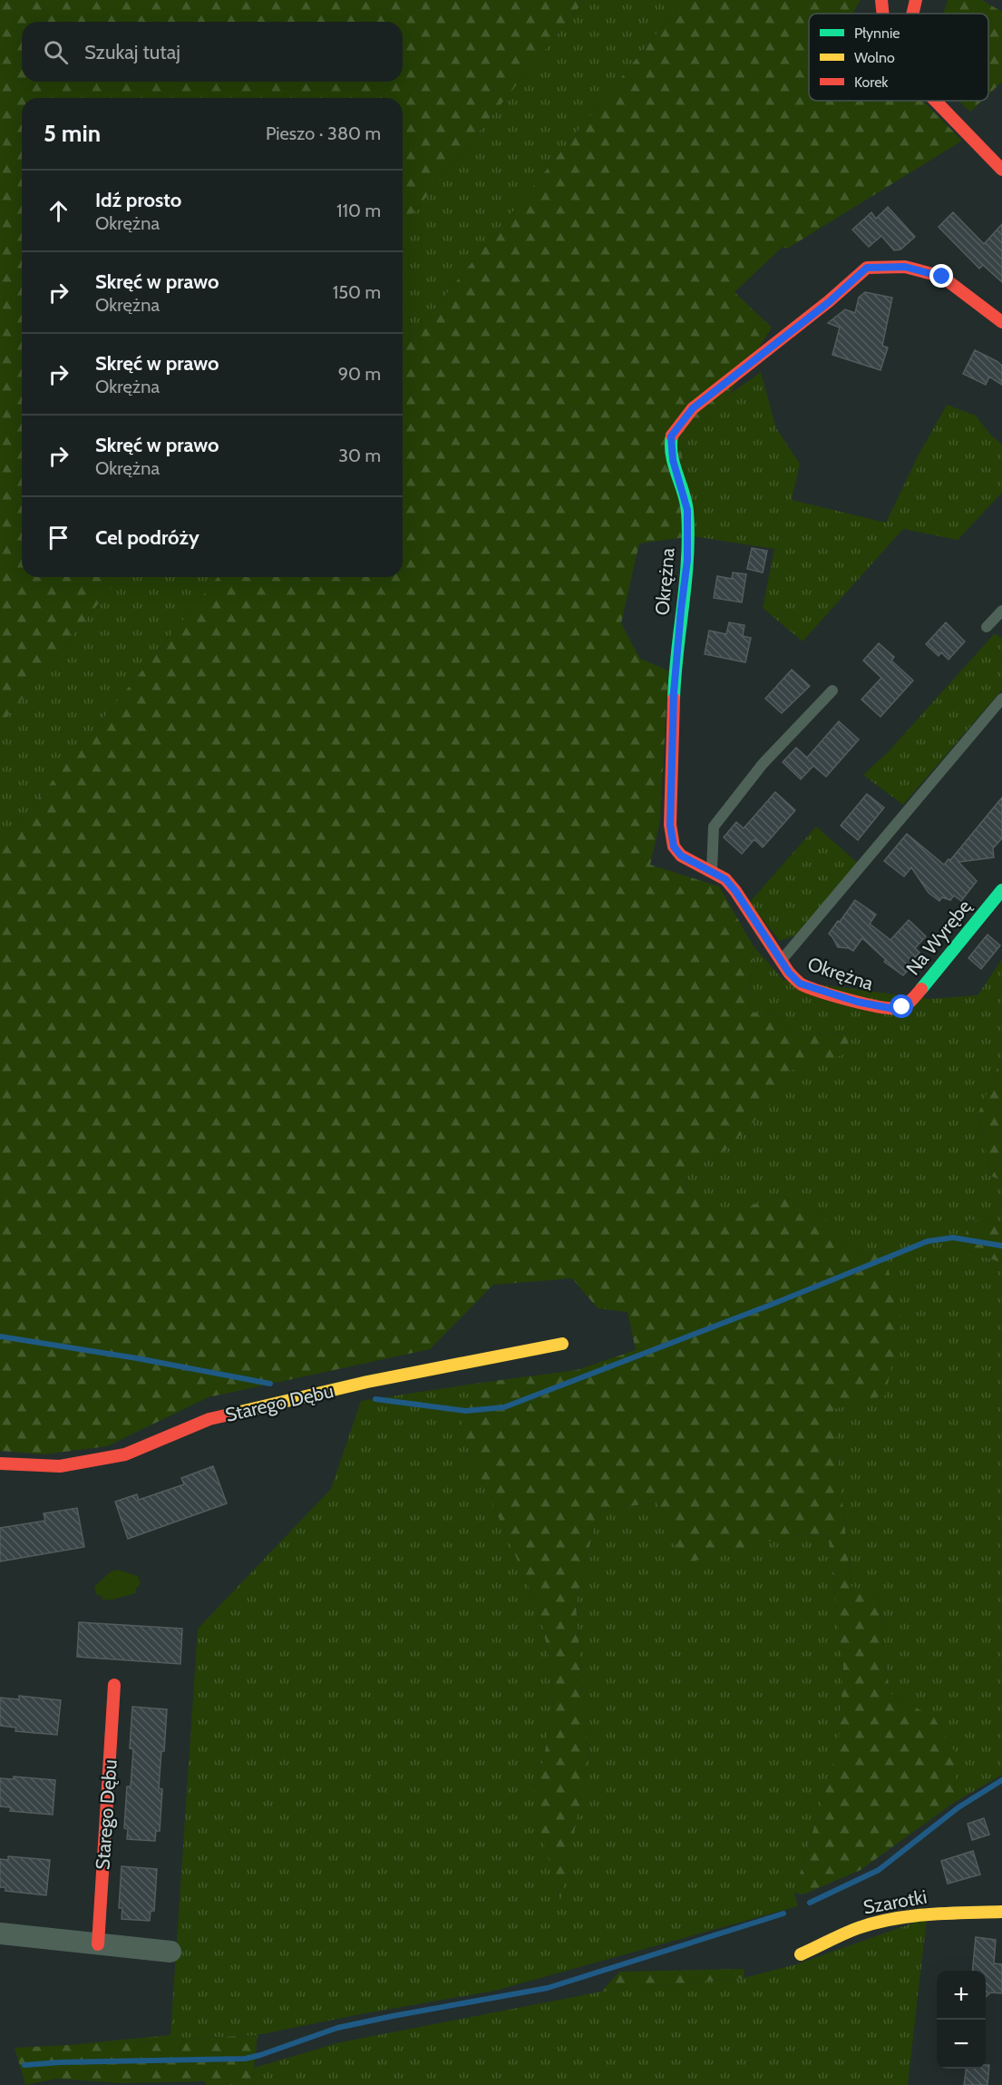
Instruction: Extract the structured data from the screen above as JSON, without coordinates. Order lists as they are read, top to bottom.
{
  "streets": {
    "street": [
      "Okrężna",
      "Na Wyrębę",
      "Starego Dębu",
      "Szarotki"
    ]
  },
  "crossings": [
    ["Okrężna", "Na Wyrębę"]
  ],
  "legend": ["Płynnie", "Wolno", "Korek"],
  "page": {
    "search": "Szukaj tutaj",
    "heading": ["5 min", "Pieszo · 380 m"],
    "list": [
      ["Idź prosto", "Okrężna", "110 m"],
      ["Skręć w prawo", "Okrężna", "150 m"],
      ["Skręć w prawo", "Okrężna", "90 m"],
      ["Skręć w prawo", "Okrężna", "30 m"],
      "Cel podróży"
    ],
    "map_buttons": ["+", "−"]
  }
}
